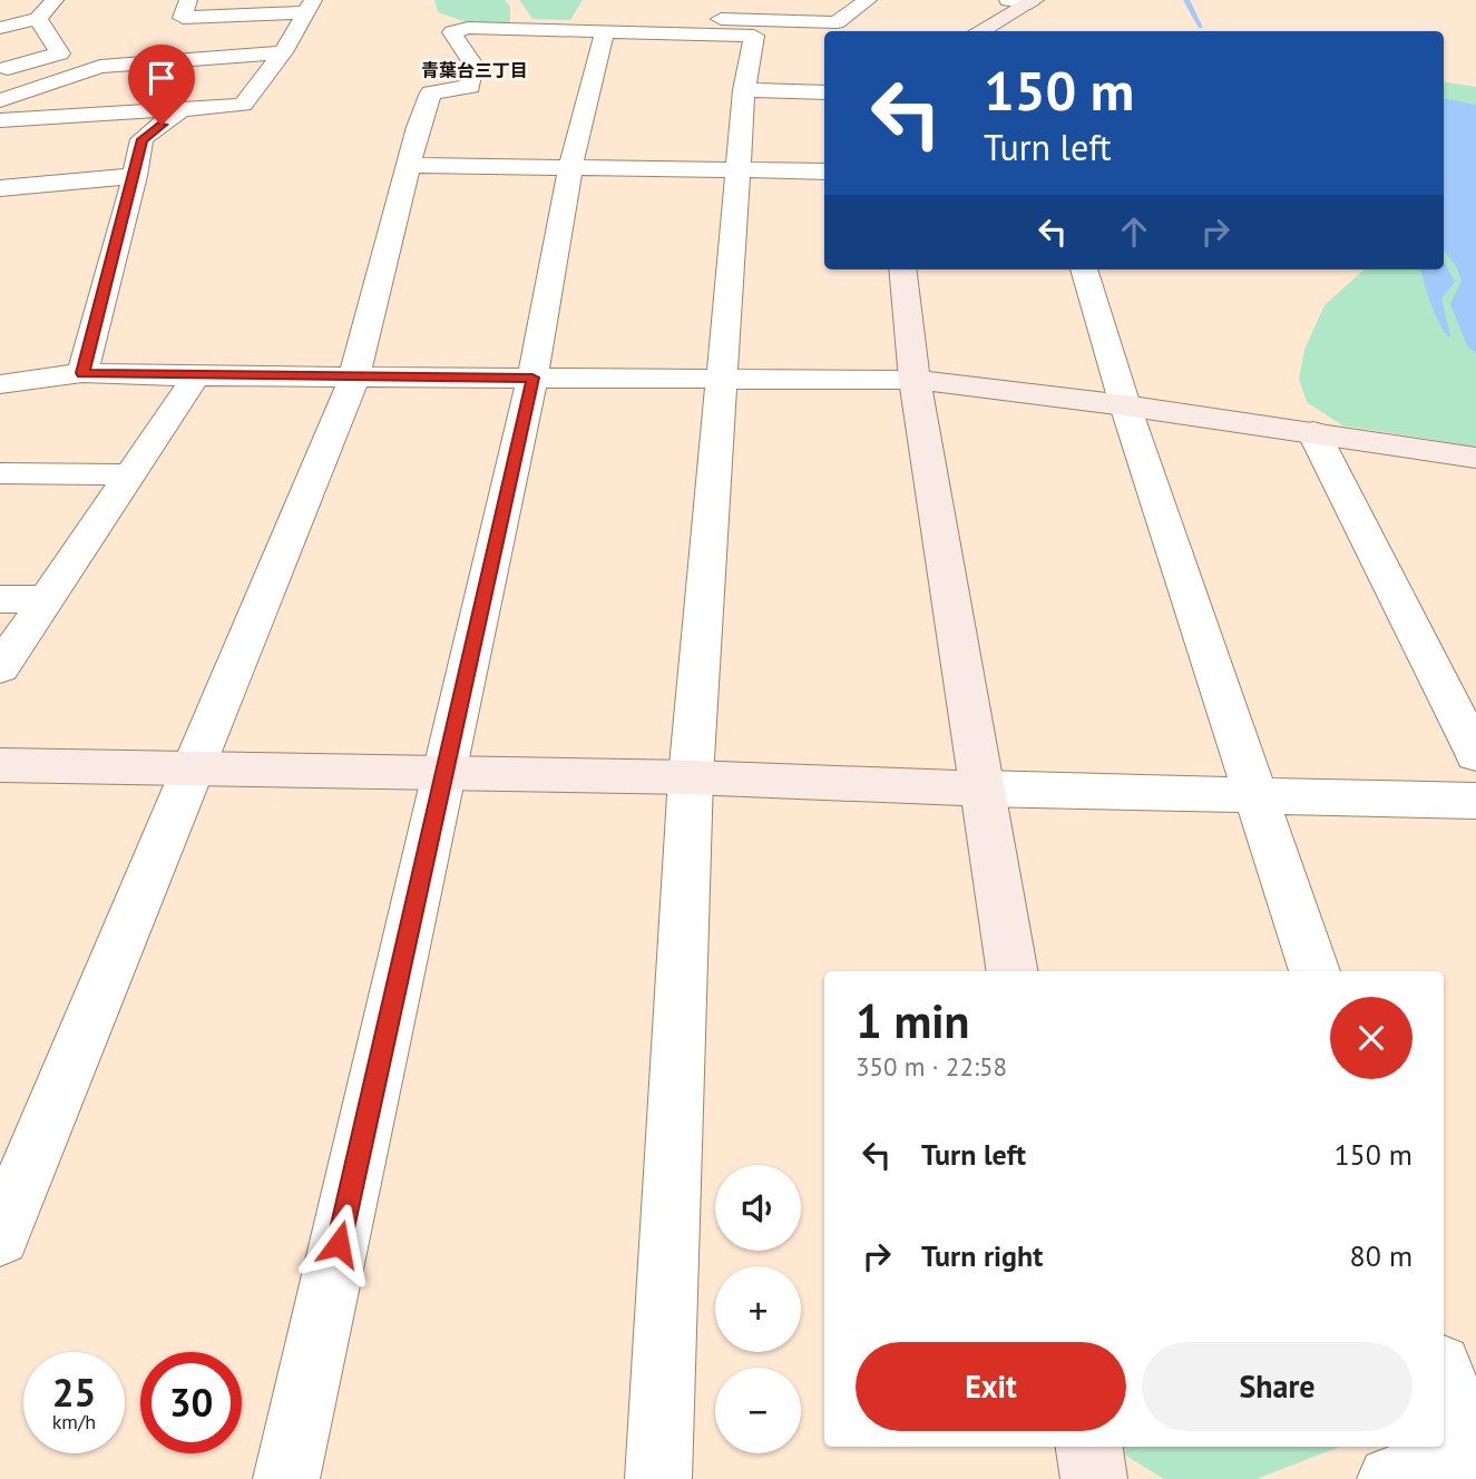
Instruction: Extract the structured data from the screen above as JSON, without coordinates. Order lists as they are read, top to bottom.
{
  "districts": ["青葉台三丁目"],
  "page": {
    "turn": ["150 m", "Turn left"],
    "heading": ["1 min", "350 m · 22:58"],
    "list": [
      {
        "name": "Turn left",
        "value": "150 m"
      },
      {
        "name": "Turn right",
        "value": "80 m"
      }
    ],
    "map_buttons": ["+", "−"],
    "buttons": ["Exit", "Share"],
    "speed": "25 km/h",
    "limit": "30"
  }
}
